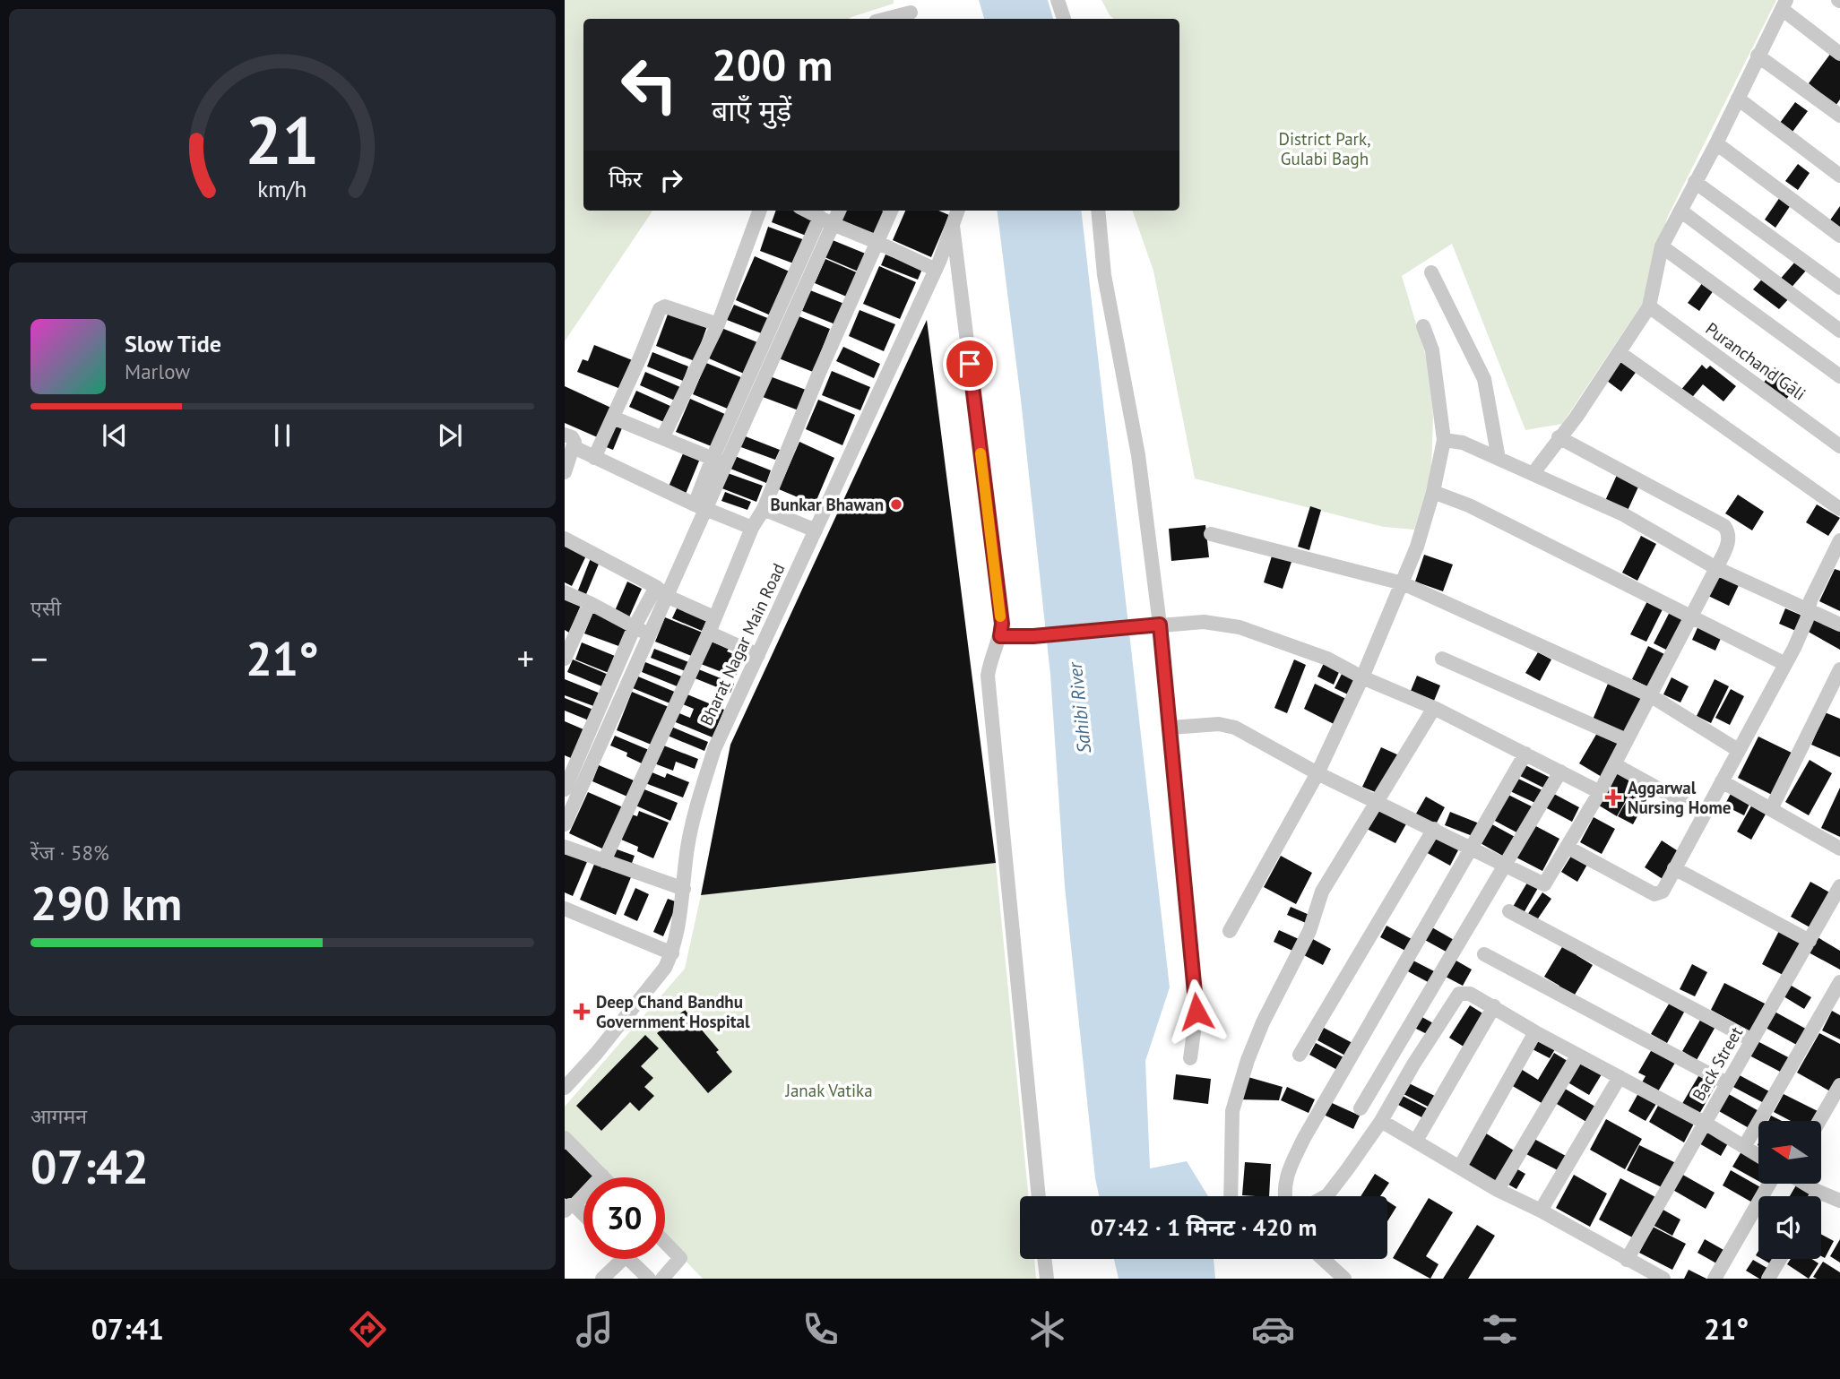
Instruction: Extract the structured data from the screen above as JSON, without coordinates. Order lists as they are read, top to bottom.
{
  "streets": {
    "street": ["Puranchand Gali", "Bharat Nagar Main Road", "Back Street"]
  },
  "water": ["Sahibi River"],
  "parks": ["District Park, Gulabi Bagh", "Janak Vatika"],
  "places": {
    "other": ["Bunkar Bhawan"],
    "health": ["Aggarwal Nursing Home", "Deep Chand Bandhu Government Hospital"]
  },
  "north": "left",
  "page": {
    "turn": ["200 m", "बाएँ मुड़ें"],
    "then": "फिर",
    "song": ["Slow Tide", "Marlow"],
    "tile": [
      "एसी",
      ["रेंज · 58%", "290 km"],
      ["आगमन", "07:42"]
    ],
    "heat": ["−", "21°", "+"],
    "limit": "30",
    "trip": "07:42 · 1 मिनट · 420 m",
    "tabs": ["07:41", "21°"],
    "gauge": ["21", "km/h"]
  }
}
